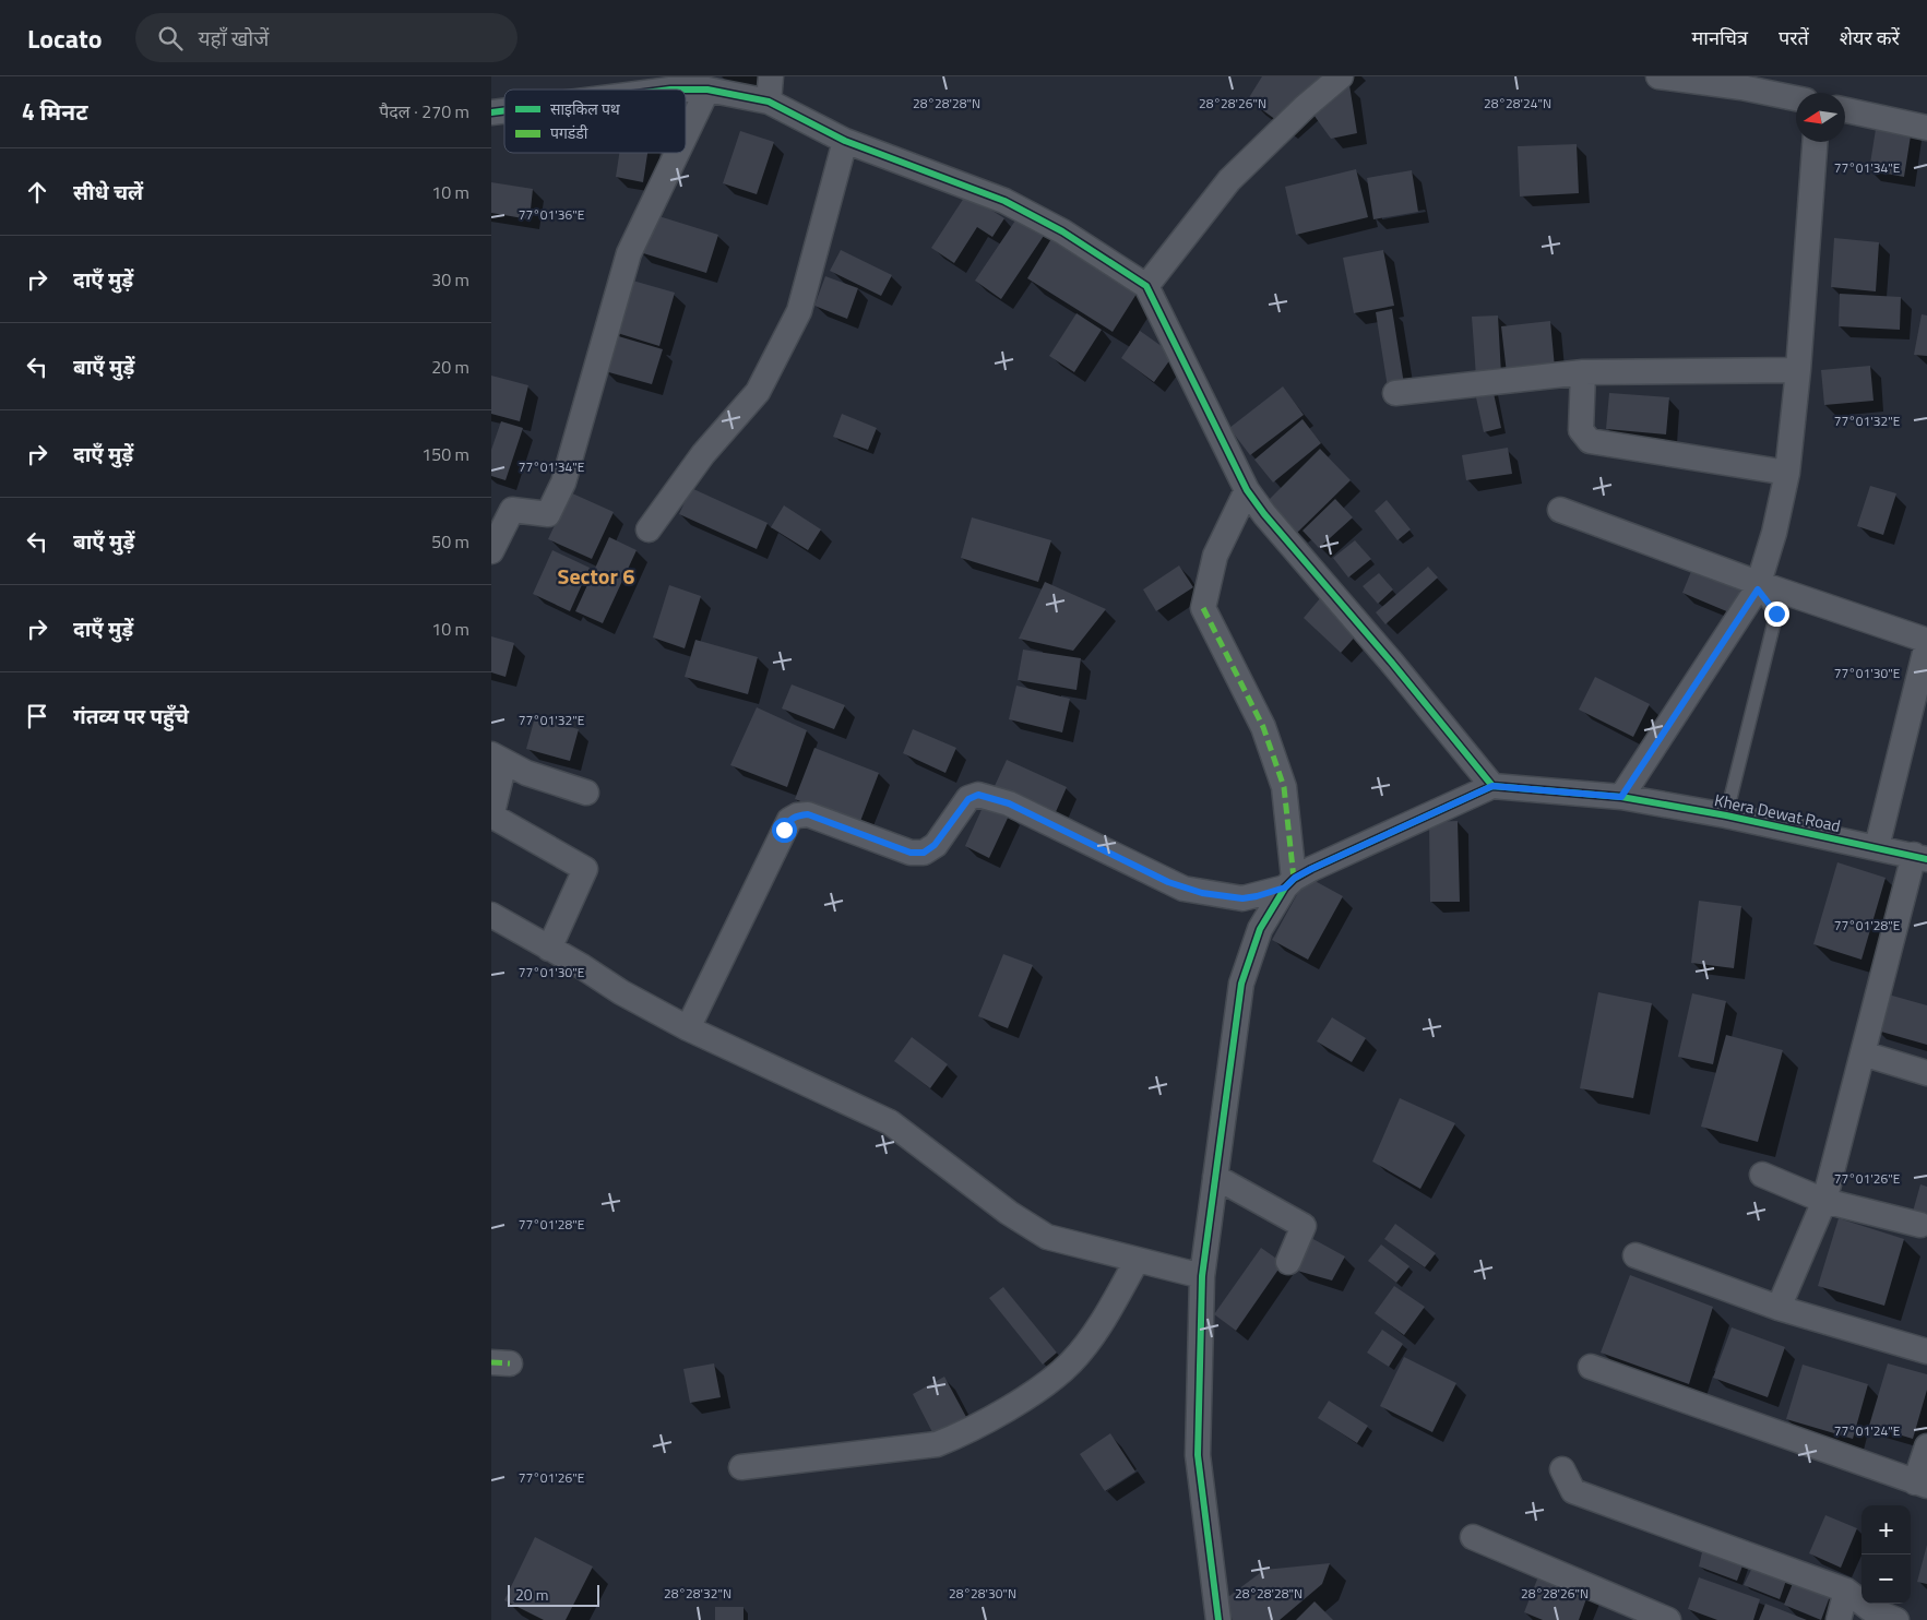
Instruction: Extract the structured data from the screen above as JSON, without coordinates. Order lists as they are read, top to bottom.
{
  "streets": {
    "street": ["Khera Dewat Road"]
  },
  "districts": ["Sector 6"],
  "legend": ["साइकिल पथ", "पगडंडी"],
  "scale_bar": "20 m",
  "north": "left",
  "page": {
    "header": "Locato",
    "search": "यहाँ खोजें",
    "nav": ["मानचित्र", "परतें", "शेयर करें"],
    "heading": ["4 मिनट", "पैदल · 270 m"],
    "list": [
      ["सीधे चलें", "10 m"],
      ["दाएँ मुड़ें", "30 m"],
      ["बाएँ मुड़ें", "20 m"],
      ["दाएँ मुड़ें", "150 m"],
      ["बाएँ मुड़ें", "50 m"],
      ["दाएँ मुड़ें", "10 m"],
      "गंतव्य पर पहुँचे"
    ],
    "map_buttons": ["+", "−"],
    "scale": "20 m"
  },
  "coordinates": [
    "28°28'28\"N",
    "28°28'26\"N",
    "28°28'24\"N",
    "77°01'34\"E",
    "77°01'36\"E",
    "77°01'32\"E",
    "77°01'30\"E",
    "77°01'28\"E",
    "77°01'26\"E",
    "77°01'24\"E",
    "28°28'32\"N",
    "28°28'30\"N"
  ]
}
